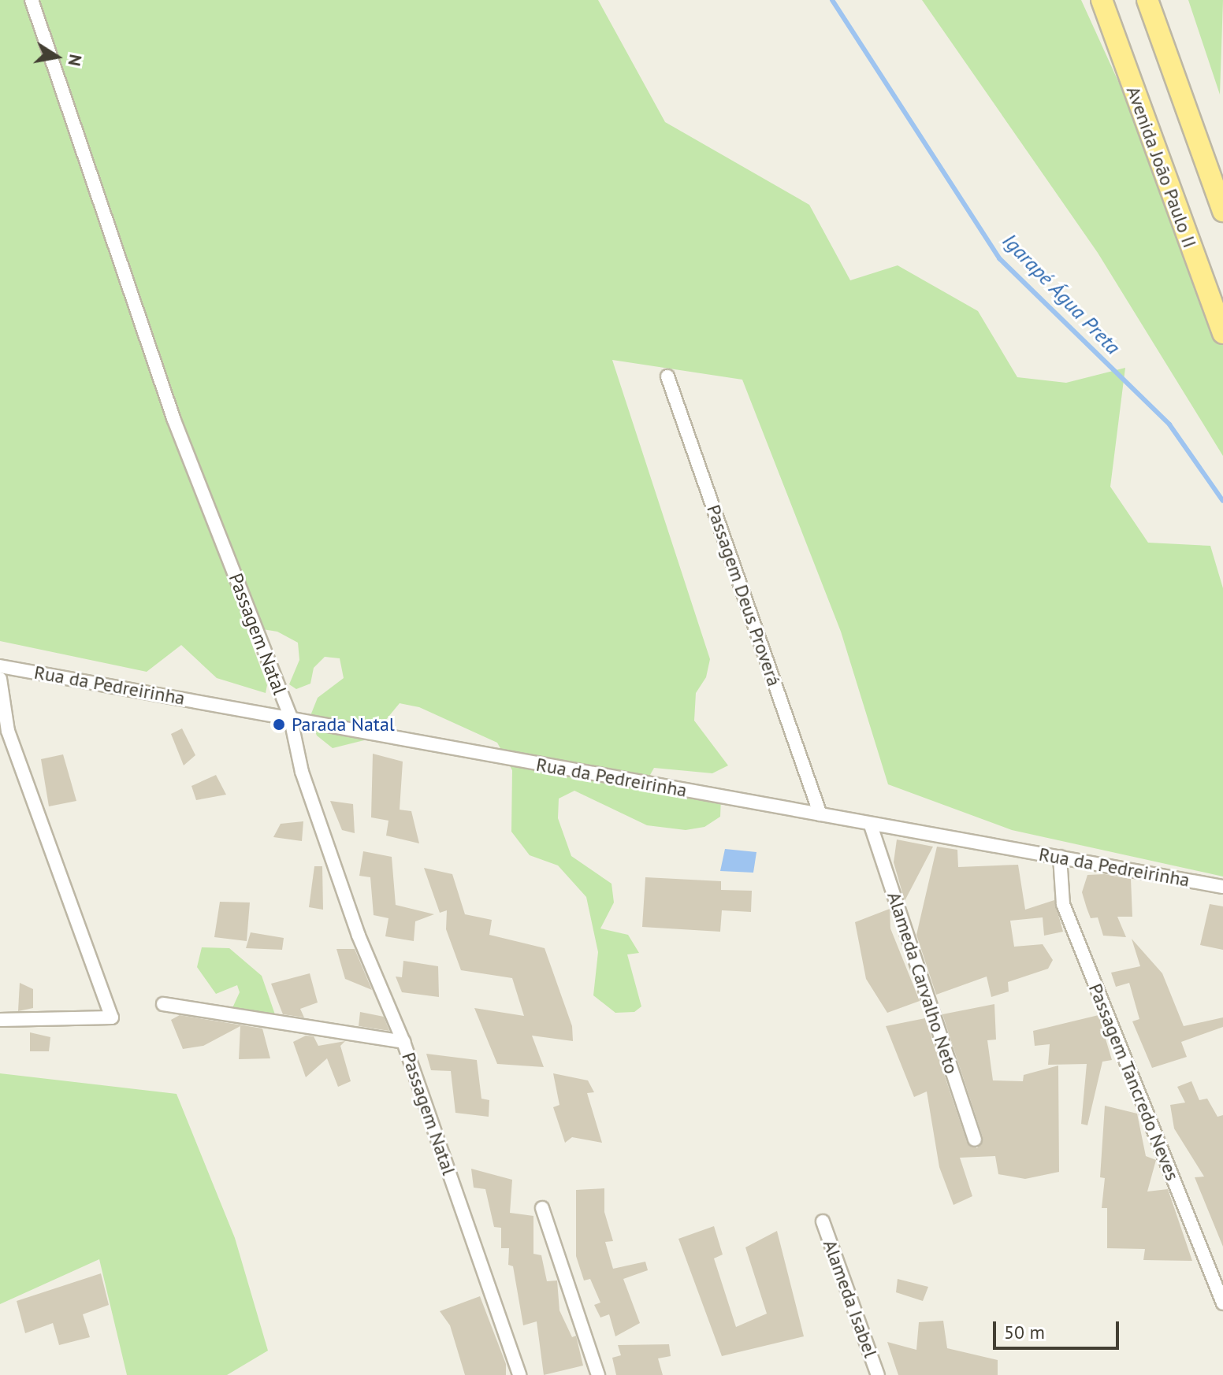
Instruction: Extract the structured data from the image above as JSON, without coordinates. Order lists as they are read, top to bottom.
{
  "streets": {
    "main road": ["Avenida João Paulo II"],
    "street": [
      "Passagem Deus Proverá",
      "Passagem Natal",
      "Rua da Pedreirinha",
      "Alameda Carvalho Neto",
      "Passagem Tancredo Neves",
      "Alameda Isabel"
    ]
  },
  "crossings": [
    ["Passagem Deus Proverá", "Rua da Pedreirinha"],
    ["Passagem Natal", "Rua da Pedreirinha"],
    ["Rua da Pedreirinha", "Alameda Carvalho Neto"],
    ["Rua da Pedreirinha", "Passagem Tancredo Neves"]
  ],
  "water": ["Igarapé Água Preta"],
  "places": ["Parada Natal"],
  "scale_bar": "50 m",
  "north": "right"
}
